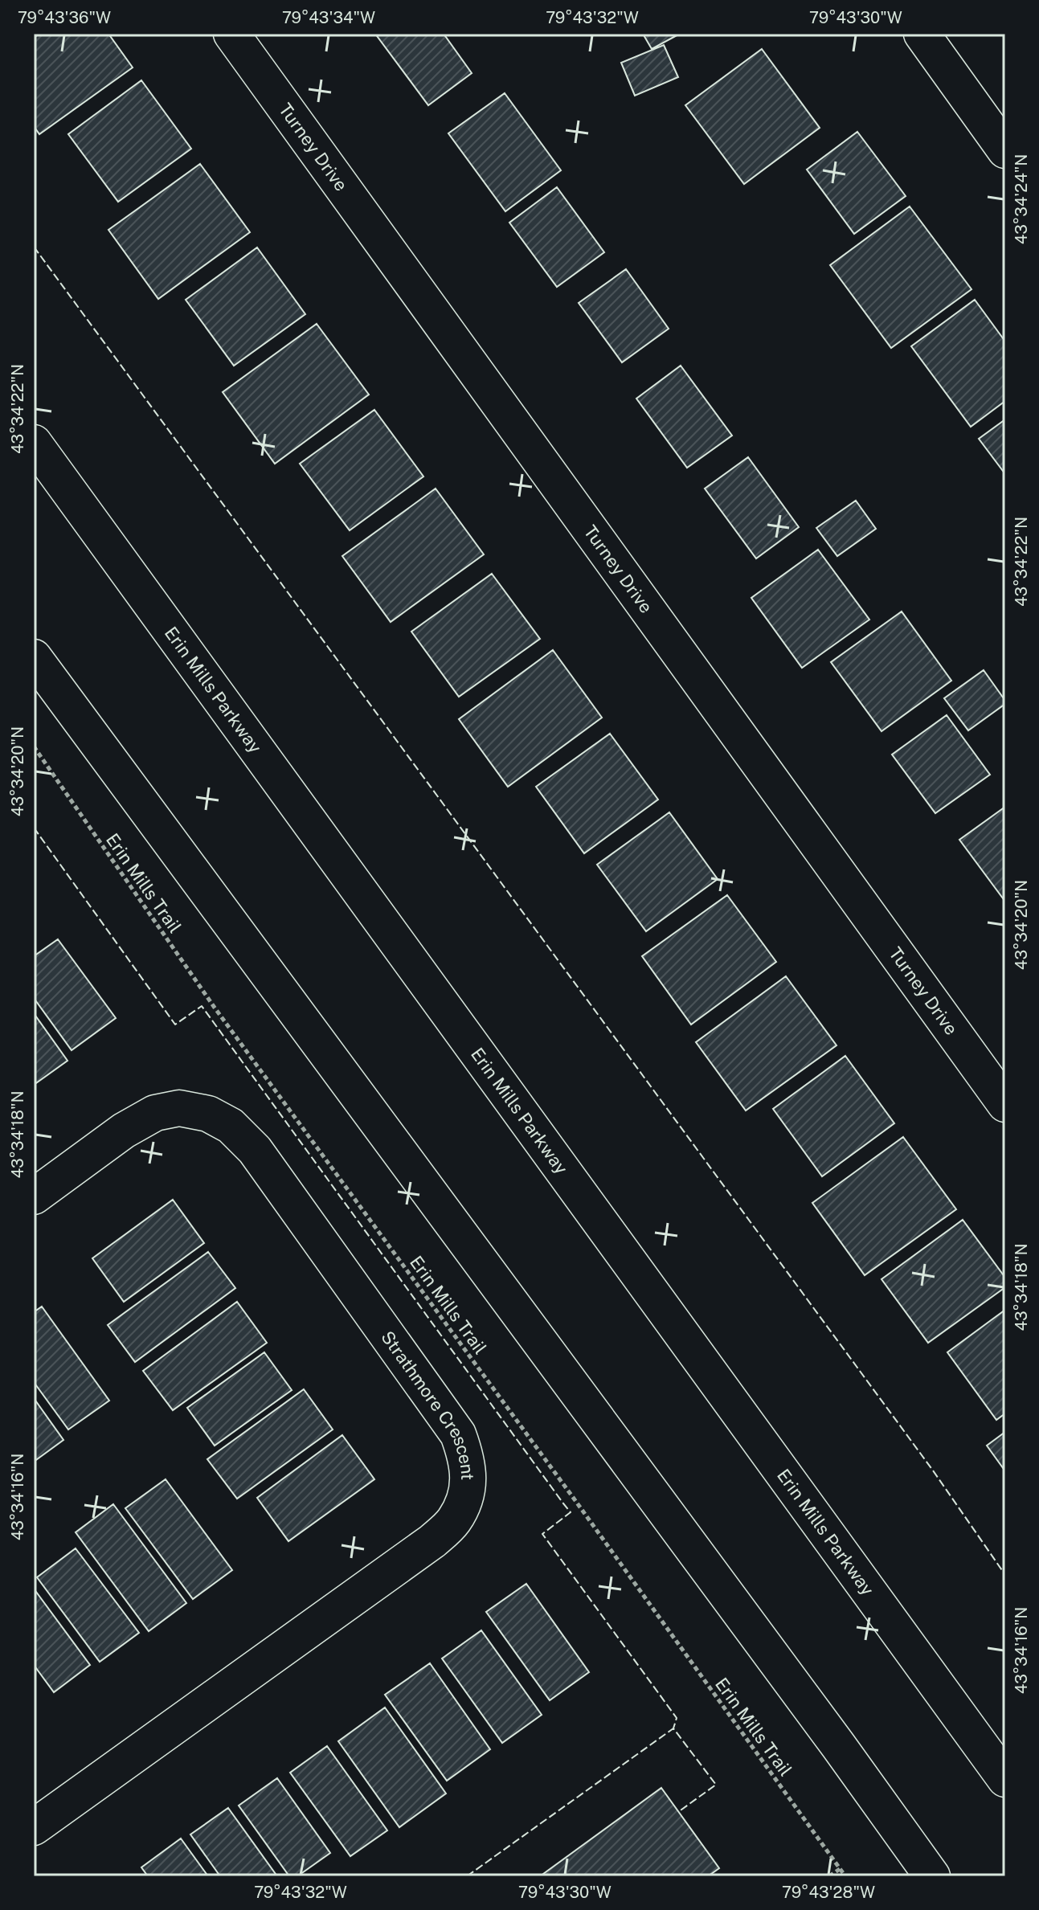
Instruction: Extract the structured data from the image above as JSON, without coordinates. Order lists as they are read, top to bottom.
{
  "streets": {
    "main road": ["Turney Drive", "Erin Mills Parkway", "Strathmore Crescent"],
    "path": ["Erin Mills Trail"]
  },
  "coordinates": [
    "79°43'36\"W",
    "79°43'34\"W",
    "79°43'32\"W",
    "79°43'30\"W",
    "43°34'24\"N",
    "43°34'22\"N",
    "43°34'20\"N",
    "43°34'18\"N",
    "43°34'16\"N",
    "79°43'28\"W"
  ]
}
